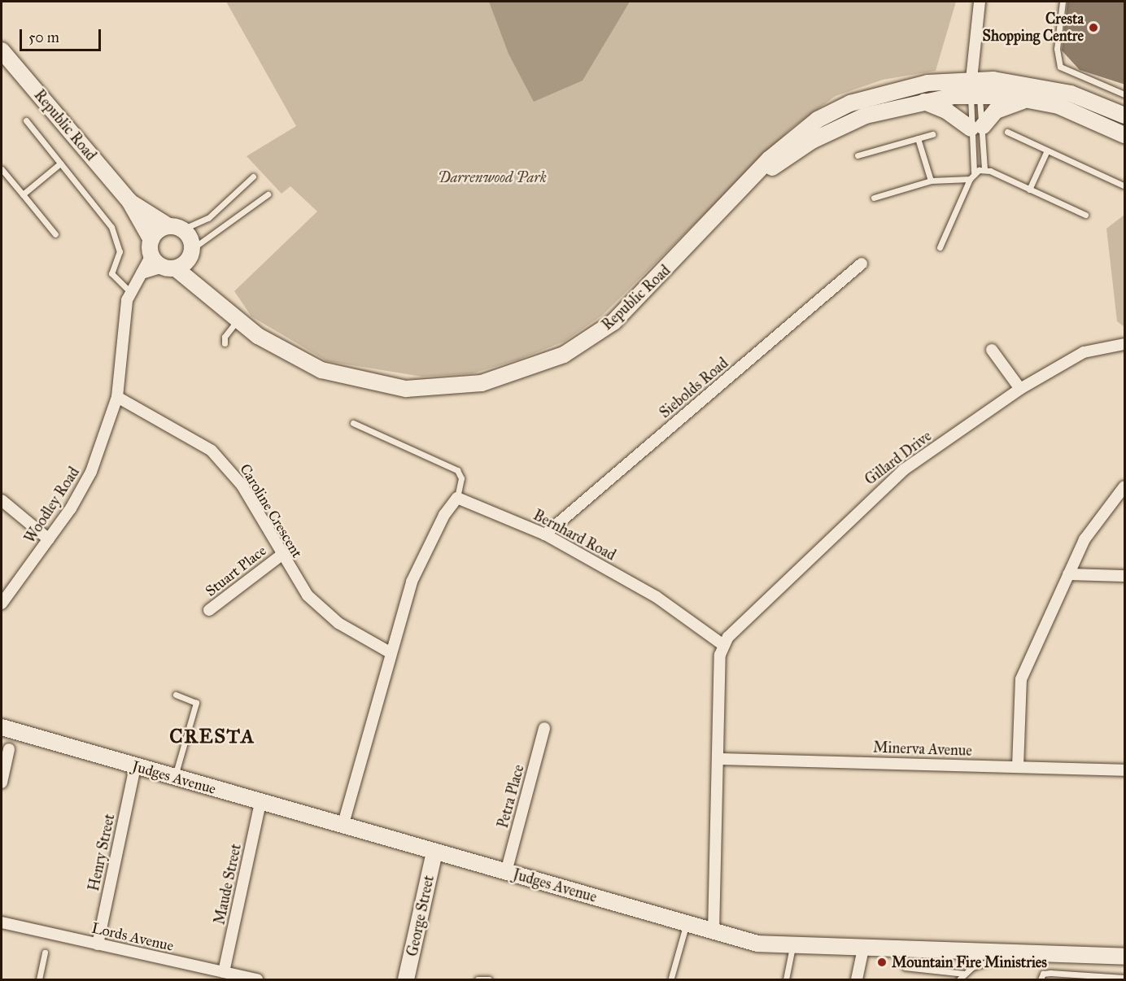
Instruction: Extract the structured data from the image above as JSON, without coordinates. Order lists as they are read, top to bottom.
{
  "streets": {
    "main road": ["Republic Road", "Judges Avenue", "George Street"],
    "street": [
      "Siebolds Road",
      "Gillard Drive",
      "Woodley Road",
      "Caroline Crescent",
      "Bernhard Road",
      "Stuart Place",
      "Minerva Avenue",
      "Petra Place",
      "Henry Street",
      "Maude Street",
      "Lords Avenue"
    ]
  },
  "crossings": [
    ["Republic Road", "Woodley Road"],
    ["Siebolds Road", "Bernhard Road"],
    ["Gillard Drive", "Bernhard Road"],
    ["Woodley Road", "Caroline Crescent"],
    ["Caroline Crescent", "Stuart Place"],
    ["Judges Avenue", "Petra Place"],
    ["Judges Avenue", "Henry Street"],
    ["Judges Avenue", "Maude Street"],
    ["Judges Avenue", "George Street"],
    ["Henry Street", "Lords Avenue"],
    ["Maude Street", "Lords Avenue"]
  ],
  "districts": ["CRESTA"],
  "parks": ["Darrenwood Park"],
  "places": ["Cresta Shopping Centre", "Mountain Fire Ministries"],
  "scale_bar": "50 m"
}
